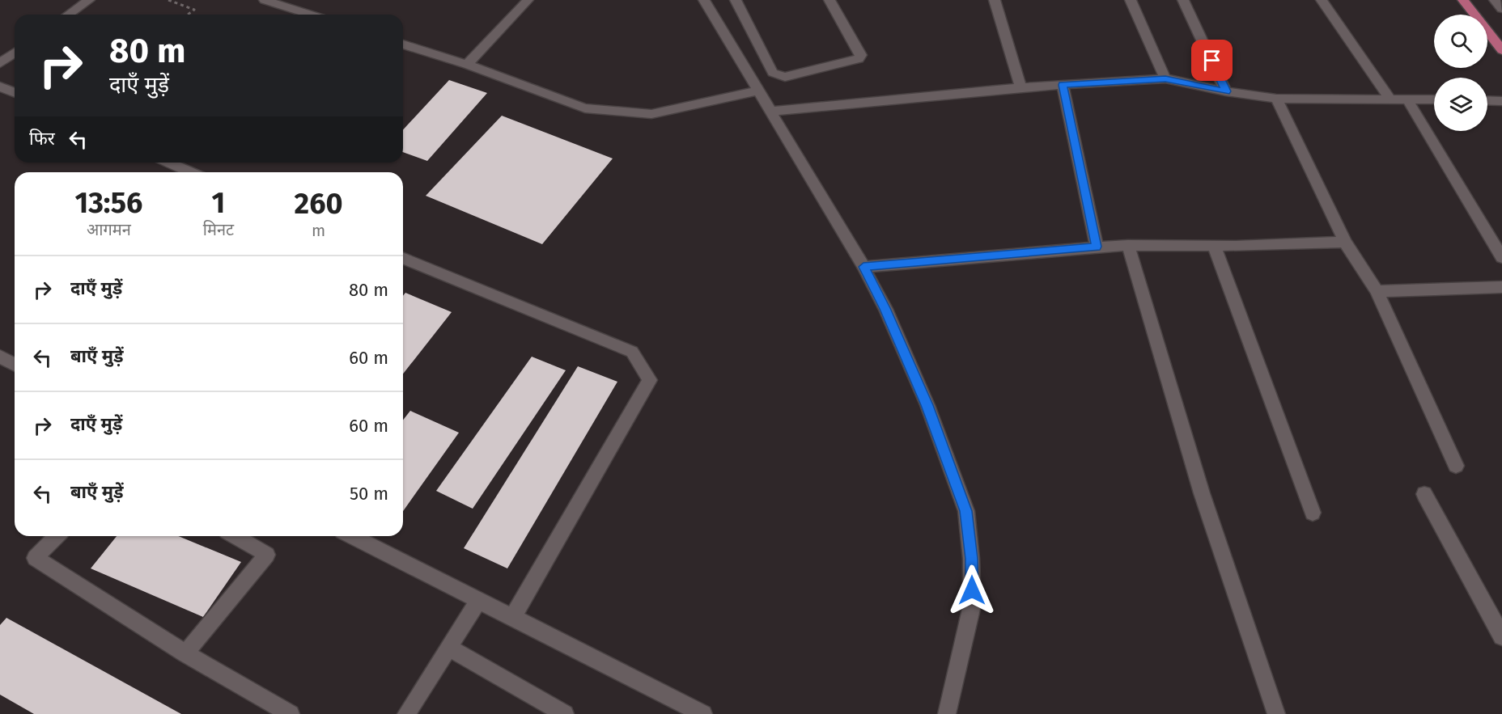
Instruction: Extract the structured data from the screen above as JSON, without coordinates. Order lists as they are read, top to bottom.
{
  "page": {
    "turn": ["80 m", "दाएँ मुड़ें"],
    "then": "फिर",
    "eta": [
      "13:56",
      "आगमन",
      "1",
      "मिनट",
      "260",
      "m"
    ],
    "list": [
      {
        "name": "दाएँ मुड़ें",
        "value": "80 m"
      },
      {
        "name": "बाएँ मुड़ें",
        "value": "60 m"
      },
      {
        "name": "दाएँ मुड़ें",
        "value": "60 m"
      },
      {
        "name": "बाएँ मुड़ें",
        "value": "50 m"
      }
    ]
  }
}
